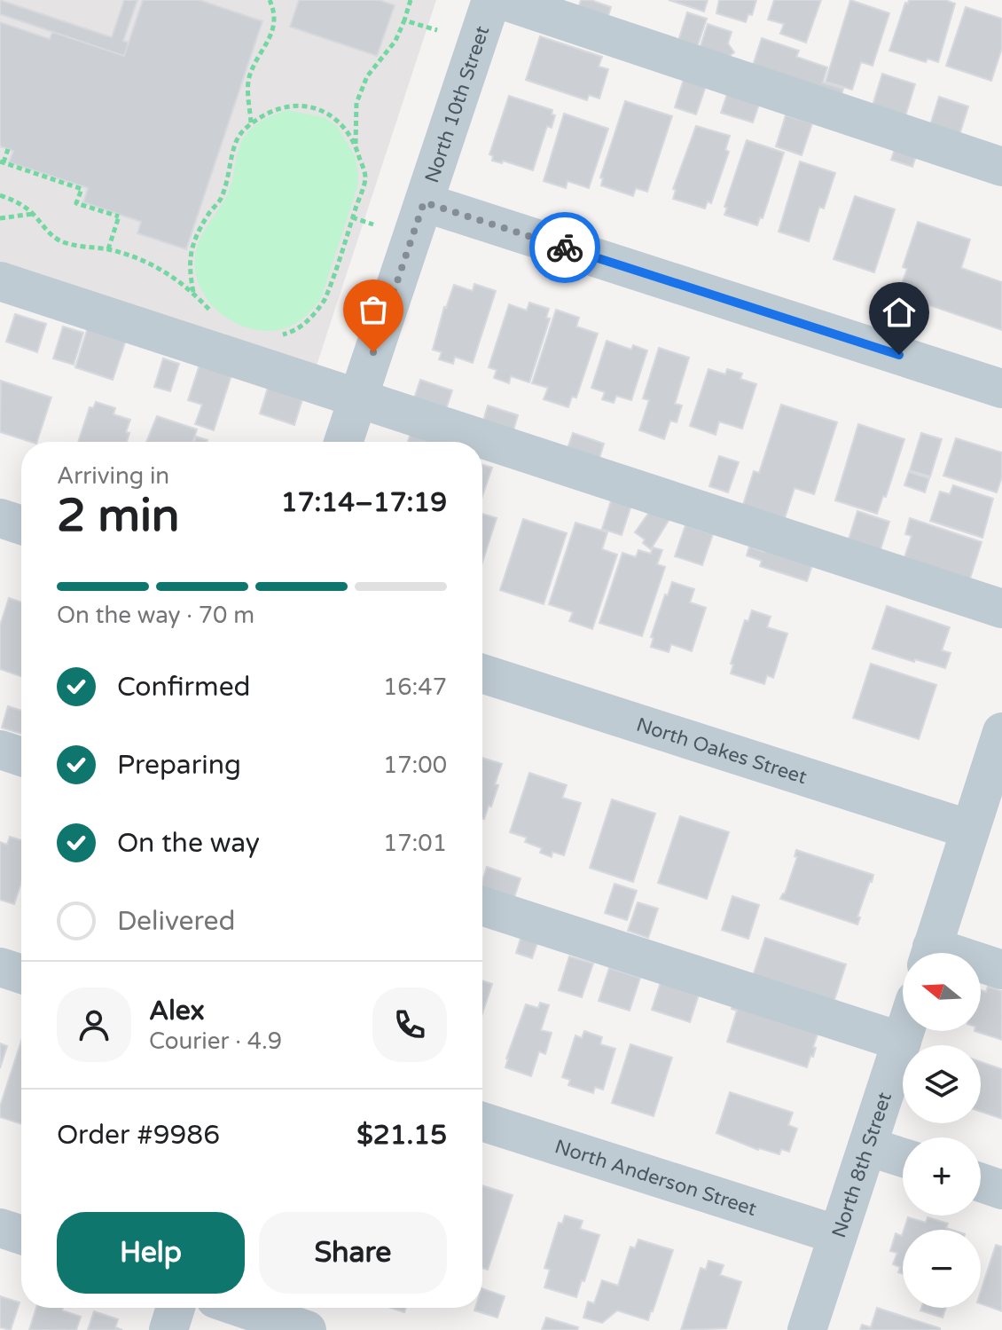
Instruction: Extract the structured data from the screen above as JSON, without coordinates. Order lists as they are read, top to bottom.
{
  "streets": {
    "street": [
      "North 10th Street",
      "North Oakes Street",
      "North 8th Street",
      "North Anderson Street"
    ]
  },
  "crossings": [
    ["North 8th Street", "North Anderson Street"]
  ],
  "north": "left",
  "page": {
    "heading": ["2 min", "Arriving in", "17:14–17:19"],
    "panel": [
      "Alex",
      "Courier · 4.9",
      "Order #9986",
      "$21.15"
    ],
    "bar": "On the way · 70 m",
    "list": [
      ["Confirmed", "16:47"],
      ["Preparing", "17:00"],
      ["On the way", "17:01"],
      "Delivered"
    ],
    "map_buttons": ["+", "−"],
    "buttons": ["Help", "Share"]
  }
}
